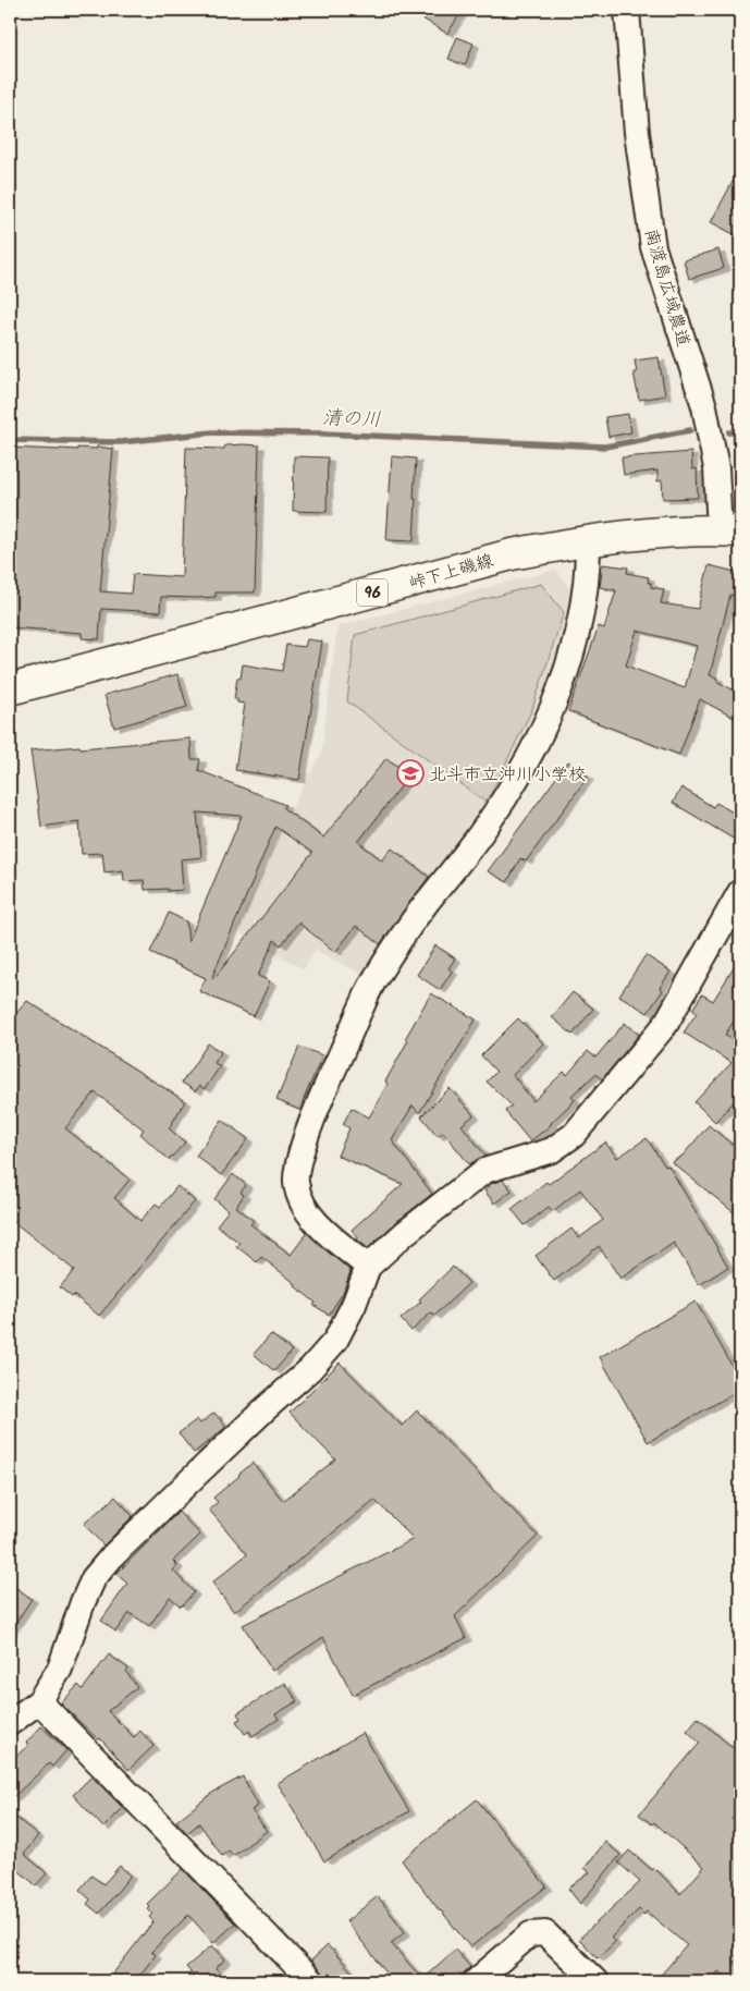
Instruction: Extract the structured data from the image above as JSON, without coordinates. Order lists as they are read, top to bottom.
{
  "streets": {
    "main road": ["峠下上磯線", "96"],
    "street": ["南渡島広域農道"]
  },
  "crossings": [
    ["南渡島広域農道", "峠下上磯線"]
  ],
  "water": ["清の川"],
  "places": {
    "school or university": ["北斗市立沖川小学校"]
  }
}
